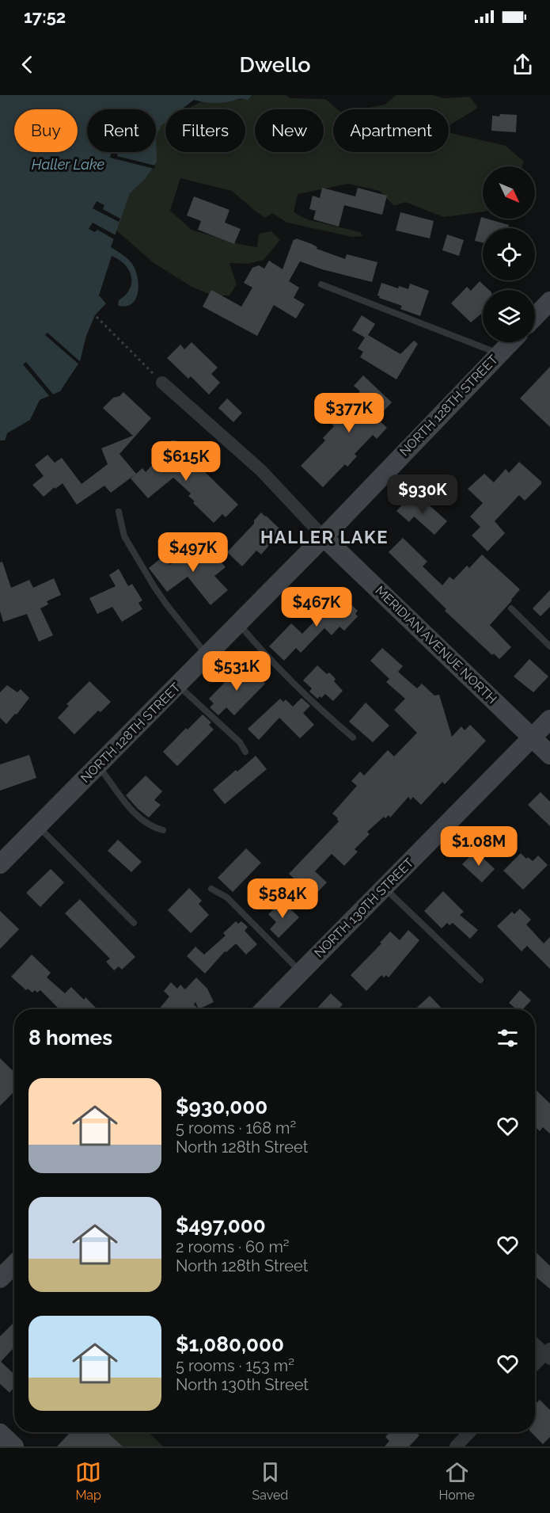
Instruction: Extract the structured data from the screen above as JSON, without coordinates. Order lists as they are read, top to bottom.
{
  "streets": {
    "street": ["NORTH 128TH STREET", "MERIDIAN AVENUE NORTH", "NORTH 130TH STREET"]
  },
  "crossings": [
    ["NORTH 128TH STREET", "MERIDIAN AVENUE NORTH"],
    ["MERIDIAN AVENUE NORTH", "NORTH 130TH STREET"]
  ],
  "districts": ["HALLER LAKE"],
  "water": ["Haller Lake"],
  "north": "bottom right",
  "page": {
    "status": "17:52",
    "header": "Dwello",
    "chip": [
      "Buy",
      "Rent",
      "Filters",
      "New",
      "Apartment"
    ],
    "price": [
      "$377K",
      "$615K",
      "$930K",
      "$497K",
      "$467K",
      "$531K",
      "$1.08M",
      "$584K"
    ],
    "heading": "8 homes",
    "list": [
      {
        "name": "$930,000",
        "note": "5 rooms · 168 m² · North 128th Street"
      },
      {
        "name": "$497,000",
        "note": "2 rooms · 60 m² · North 128th Street"
      },
      {
        "name": "$1,080,000",
        "note": "5 rooms · 153 m² · North 130th Street"
      }
    ],
    "tabs": ["Map", "Saved", "Home"]
  }
}
